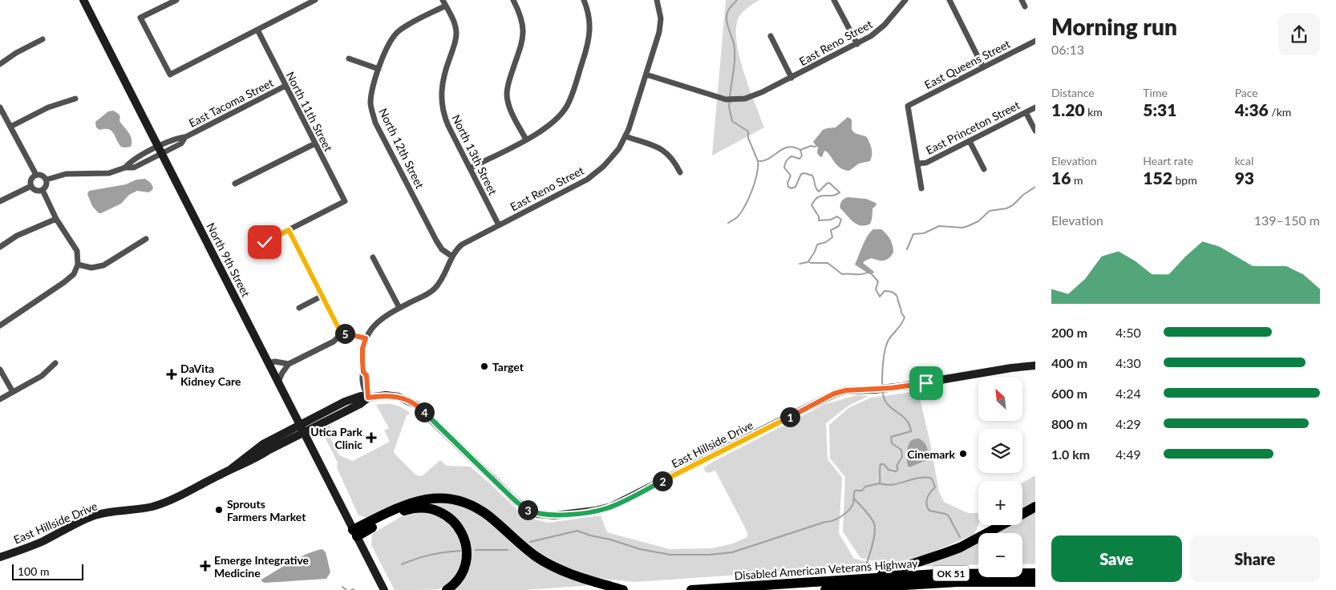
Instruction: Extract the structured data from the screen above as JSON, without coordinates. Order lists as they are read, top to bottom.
{
  "streets": {
    "highway": ["Disabled American Veterans Highway", "OK 51"],
    "street": [
      "East Reno Street",
      "East Queens Street",
      "East Tacoma Street",
      "North 11th Street",
      "East Princeton Street",
      "North 12th Street",
      "North 13th Street",
      "North 9th Street",
      "East Hillside Drive"
    ]
  },
  "crossings": [
    ["East Reno Street", "North 12th Street"],
    ["East Reno Street", "North 13th Street"],
    ["East Queens Street", "East Princeton Street"],
    ["East Tacoma Street", "North 11th Street"],
    ["East Tacoma Street", "North 9th Street"],
    ["North 9th Street", "East Hillside Drive"]
  ],
  "places": {
    "other": ["Target", "Cinemark", "Sprouts Farmers Market"],
    "health": ["DaVita Kidney Care", "Utica Park Clinic", "Emerge Integrative Medicine"]
  },
  "scale_bar": "100 m",
  "north": "top left",
  "page": {
    "heading": ["Morning run", "06:13"],
    "stats": [
      ["Distance", "1.20 km"],
      ["Time", "5:31"],
      ["Pace", "4:36 /km"],
      ["Elevation", "16 m"],
      ["Heart rate", "152 bpm"],
      ["kcal", "93"]
    ],
    "chart": ["Elevation", "139–150 m"],
    "list": [
      {
        "name": "200 m",
        "note": "4:50"
      },
      {
        "name": "400 m",
        "note": "4:30"
      },
      {
        "name": "600 m",
        "note": "4:24"
      },
      {
        "name": "800 m",
        "note": "4:29"
      },
      {
        "name": "1.0 km",
        "note": "4:49"
      }
    ],
    "pins": [
      "5",
      "4",
      "1",
      "2",
      "3"
    ],
    "map_buttons": ["+", "−"],
    "buttons": ["Save", "Share"],
    "scale": "100 m"
  }
}
